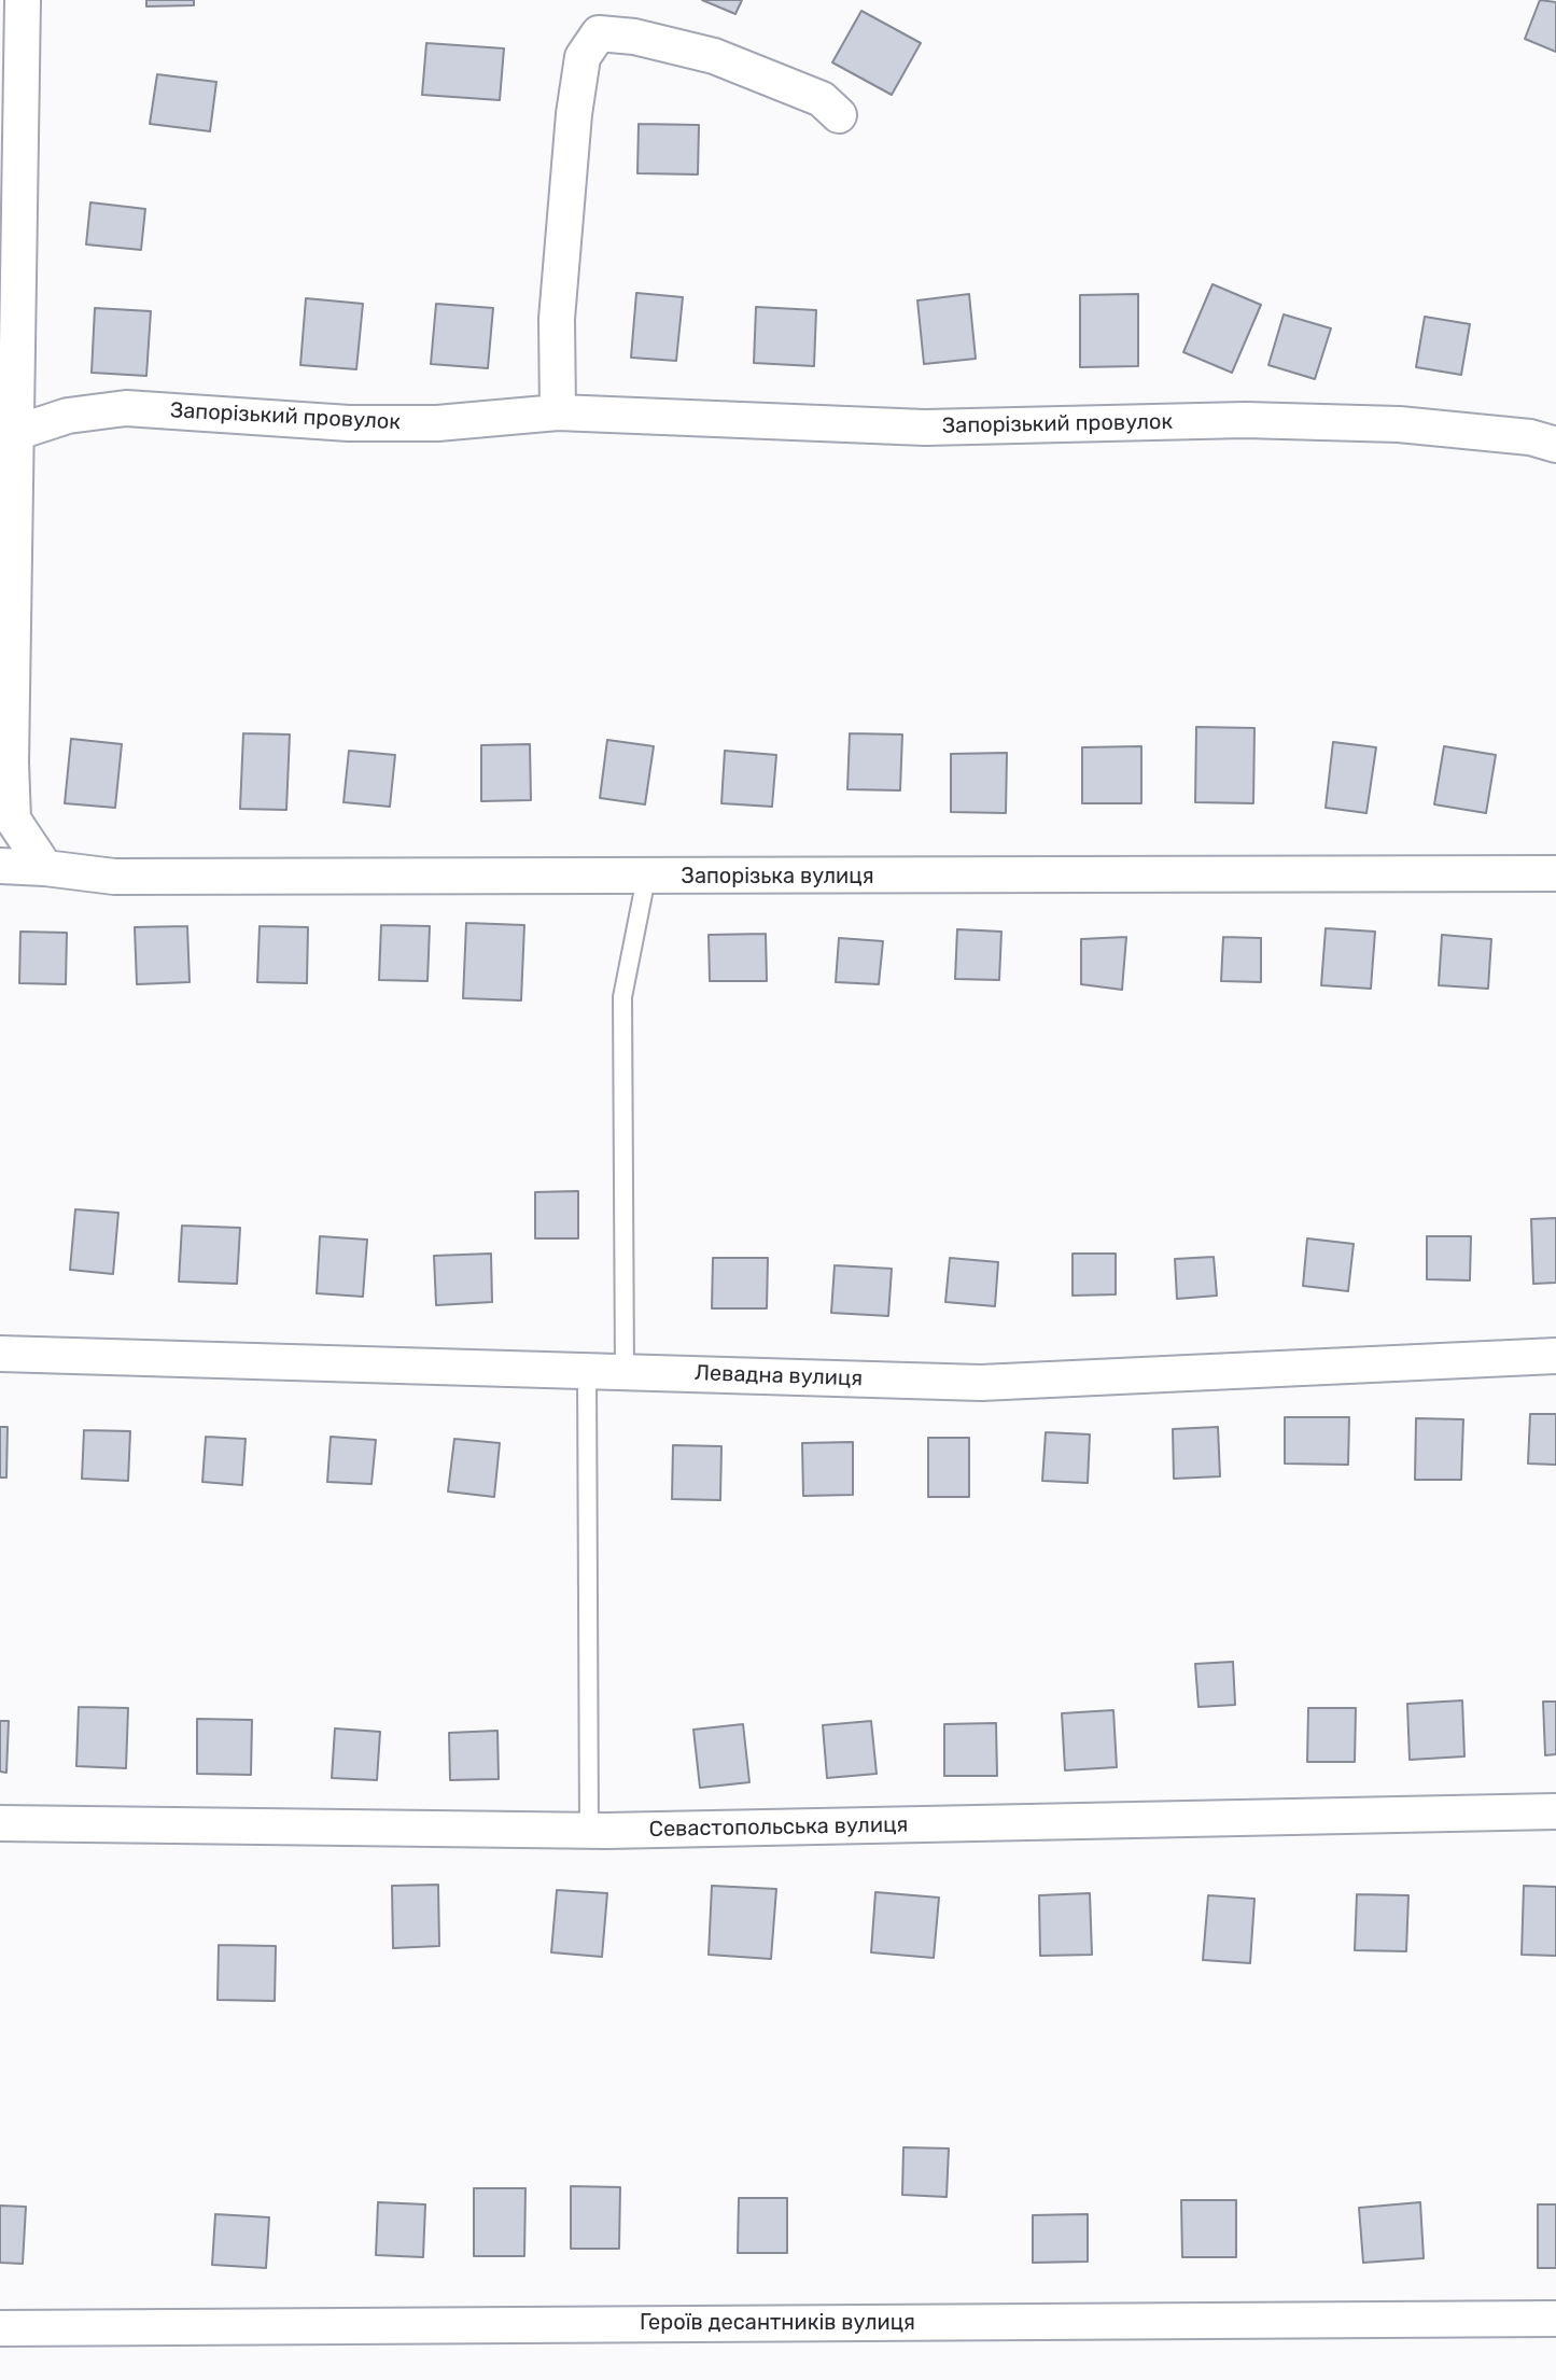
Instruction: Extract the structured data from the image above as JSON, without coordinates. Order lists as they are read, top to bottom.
{
  "streets": {
    "street": [
      "Запорізький провулок",
      "Запорізька вулиця",
      "Левадна вулиця",
      "Севастопольська вулиця",
      "Героїв десантників вулиця"
    ]
  }
}
